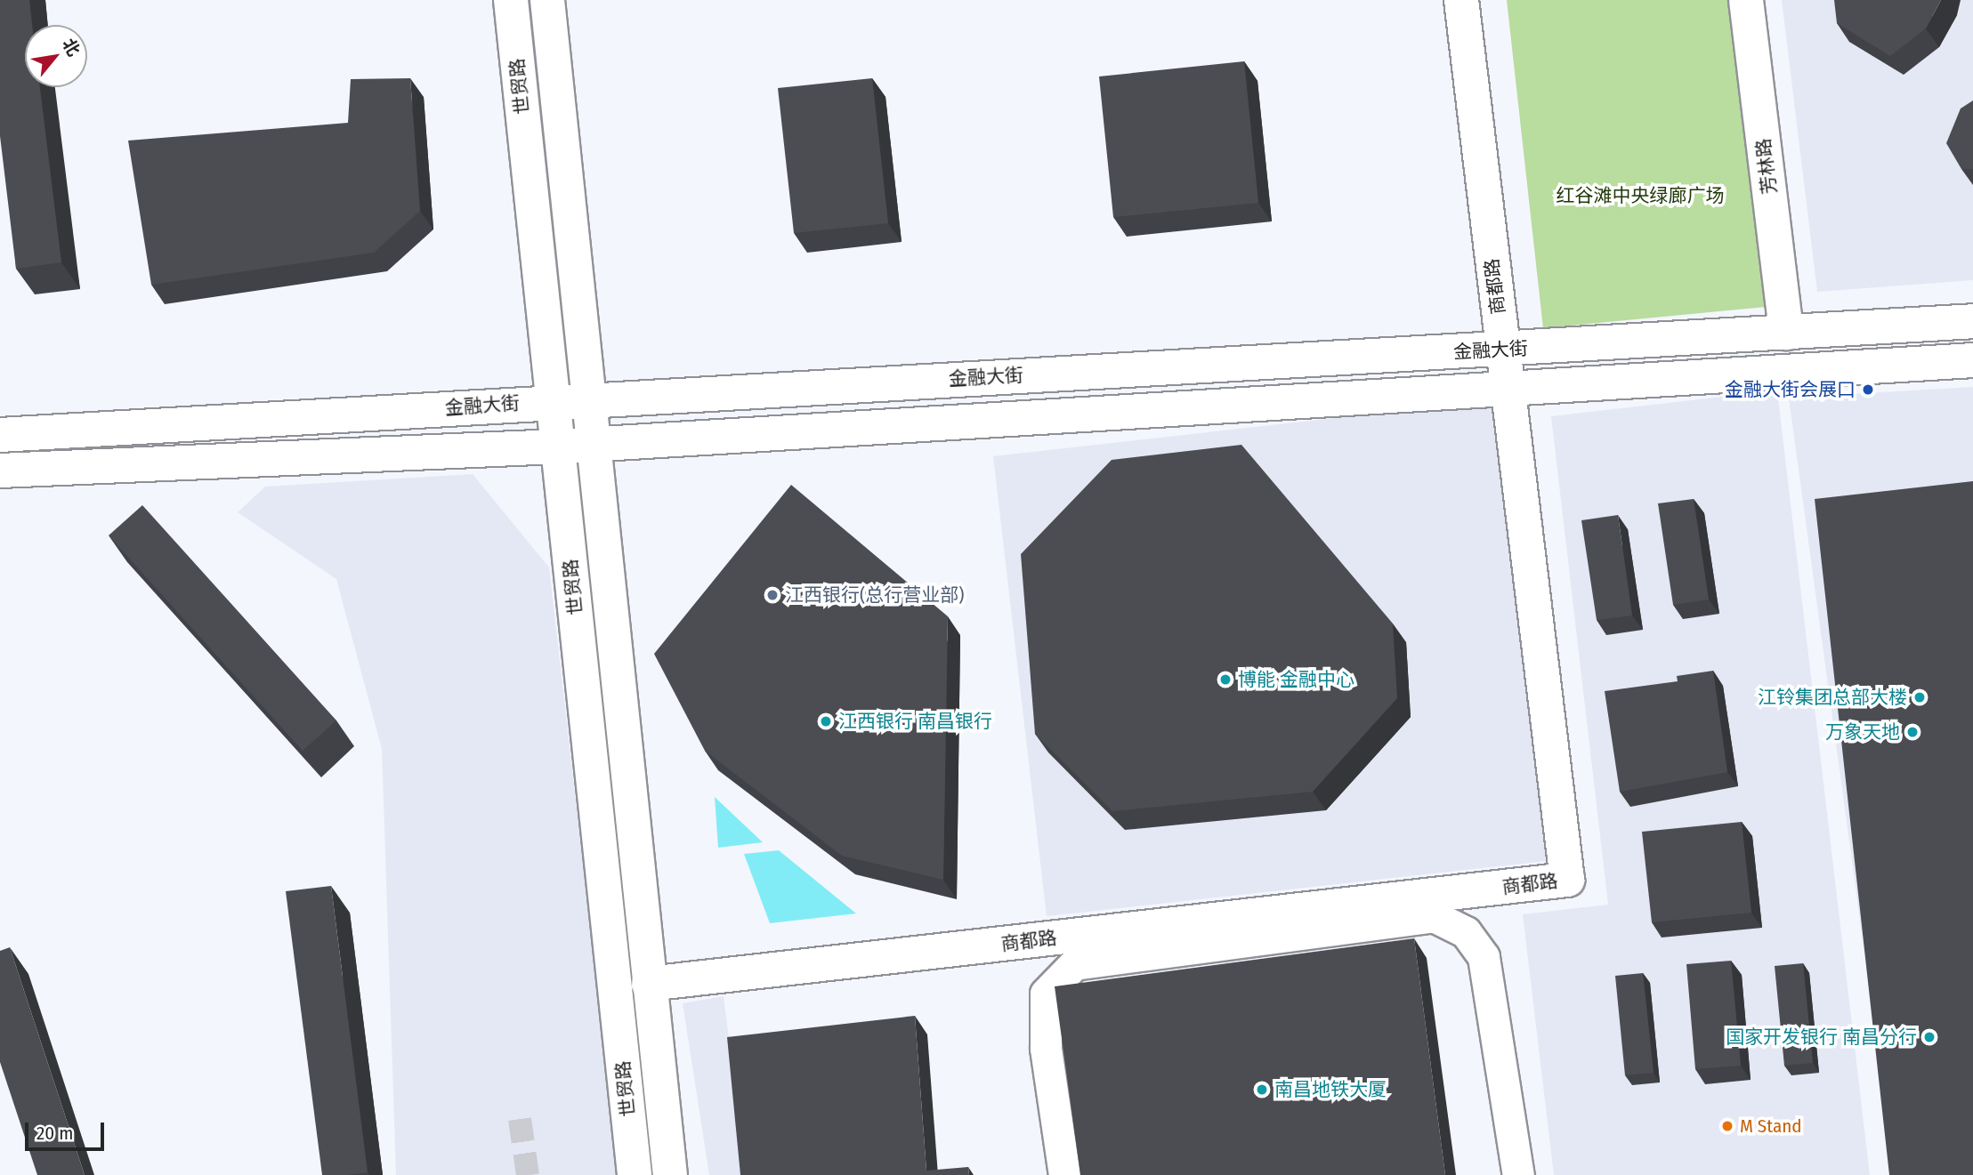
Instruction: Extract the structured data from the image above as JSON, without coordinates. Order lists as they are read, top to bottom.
{
  "streets": {
    "street": [
      "世贸路",
      "芳林路",
      "商都路",
      "金融大街"
    ]
  },
  "crossings": [
    ["世贸路", "商都路"],
    ["世贸路", "金融大街"],
    ["芳林路", "金融大街"],
    ["商都路", "金融大街"]
  ],
  "parks": ["红谷滩中央绿廊广场"],
  "places": [
    "金融大街会展口",
    "江西银行(总行营业部)",
    "博能 金融中心",
    "江铃集团总部大楼",
    "江西银行 南昌银行",
    "万象天地",
    "国家开发银行 南昌分行",
    "南昌地铁大厦",
    "M Stand"
  ],
  "scale_bar": "20 m",
  "north": "top right"
}
